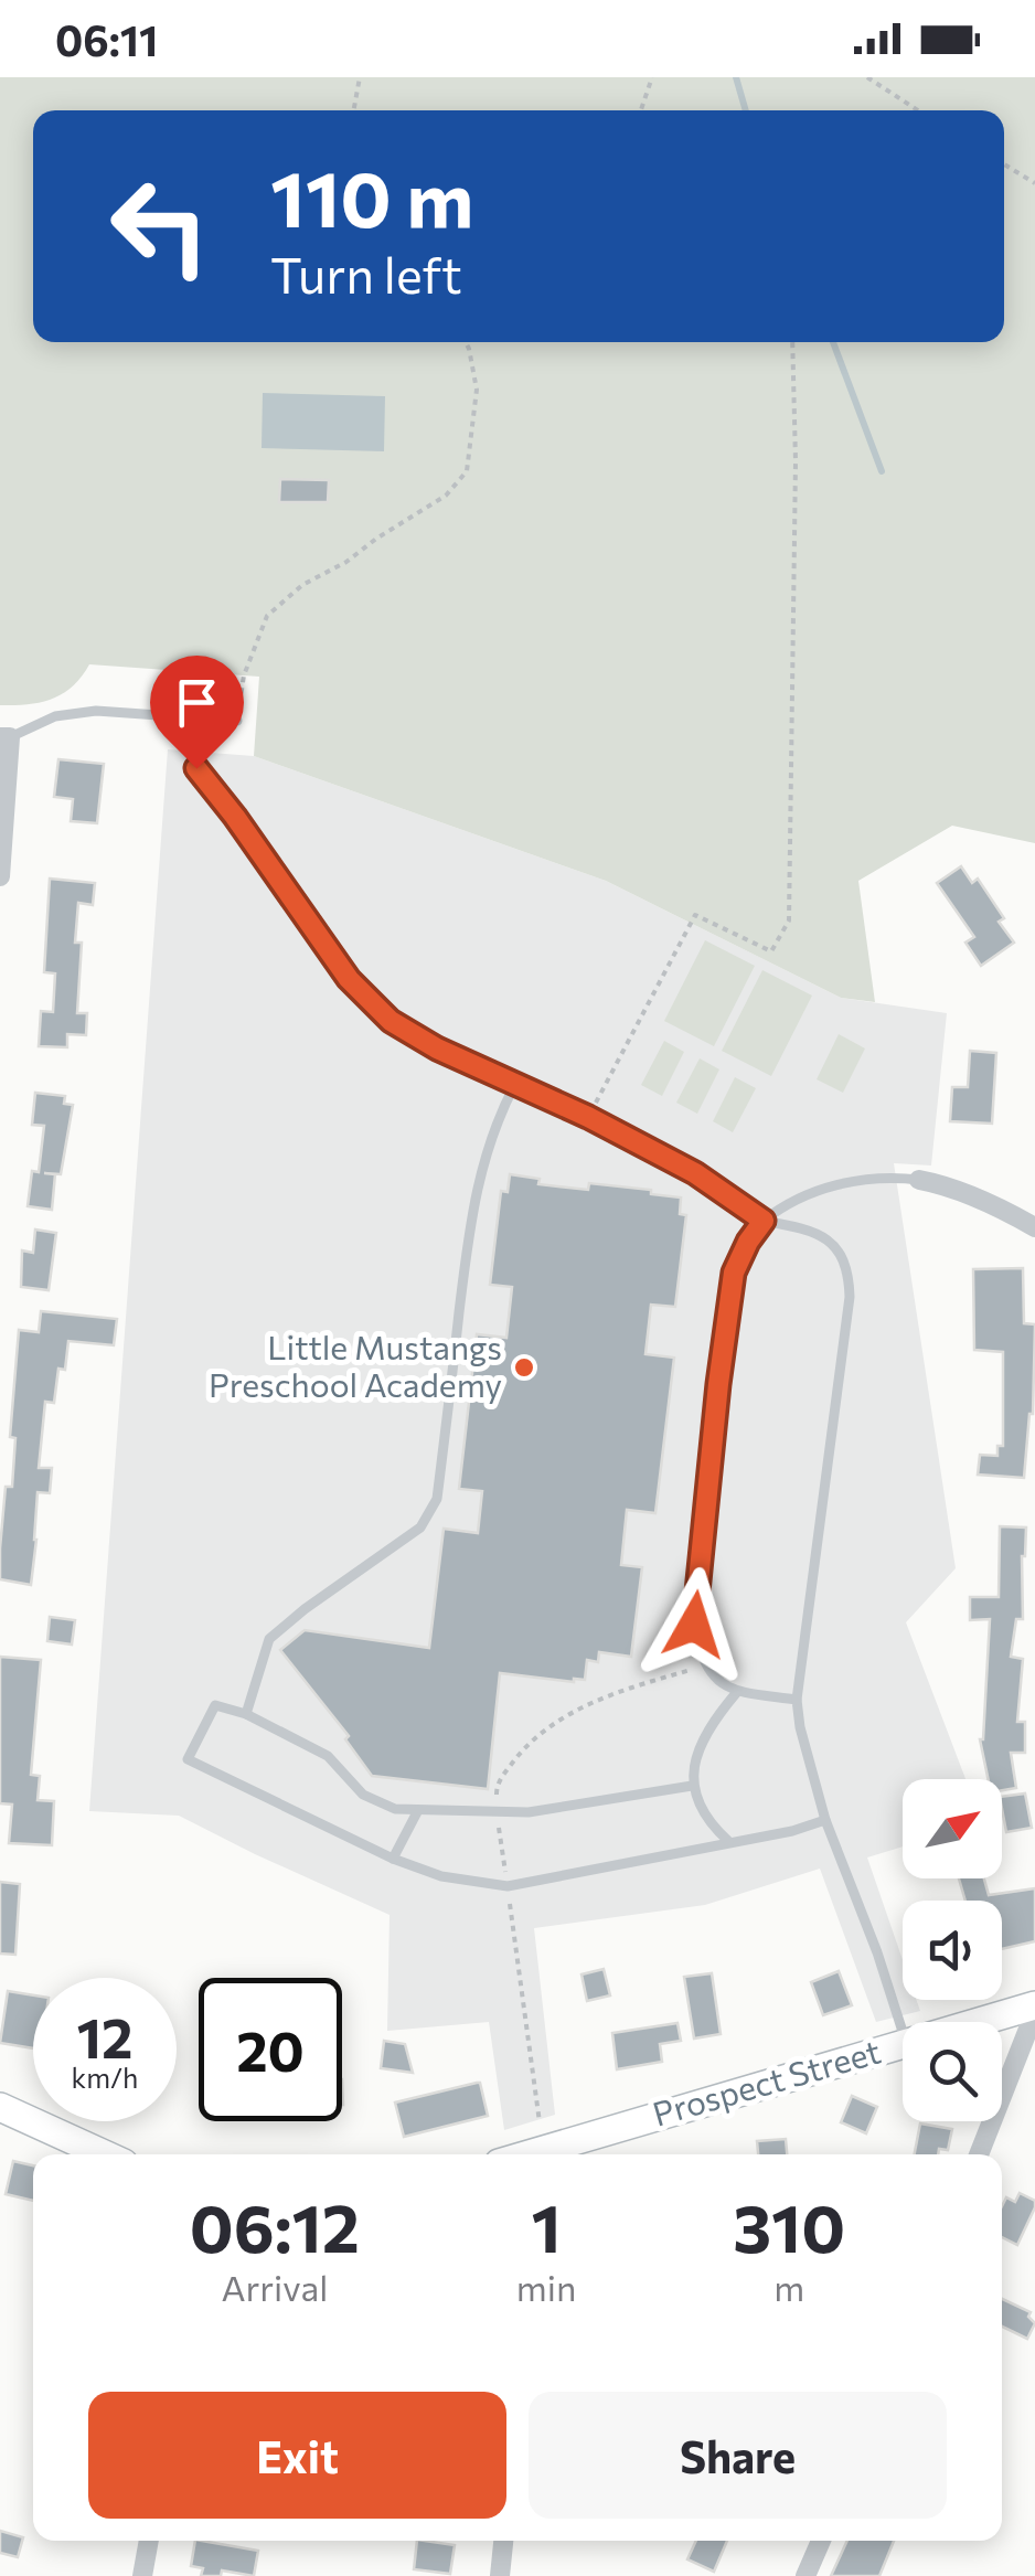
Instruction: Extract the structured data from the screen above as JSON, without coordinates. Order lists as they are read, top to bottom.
{
  "streets": {
    "street": ["Prospect Street"]
  },
  "places": ["Little Mustangs Preschool Academy"],
  "north": "top right",
  "page": {
    "status": "06:11",
    "turn": ["110 m", "Turn left"],
    "speed": "12 km/h",
    "limit": "20",
    "eta": [
      "06:12",
      "Arrival",
      "1",
      "min",
      "310",
      "m"
    ],
    "buttons": ["Exit", "Share"]
  }
}
